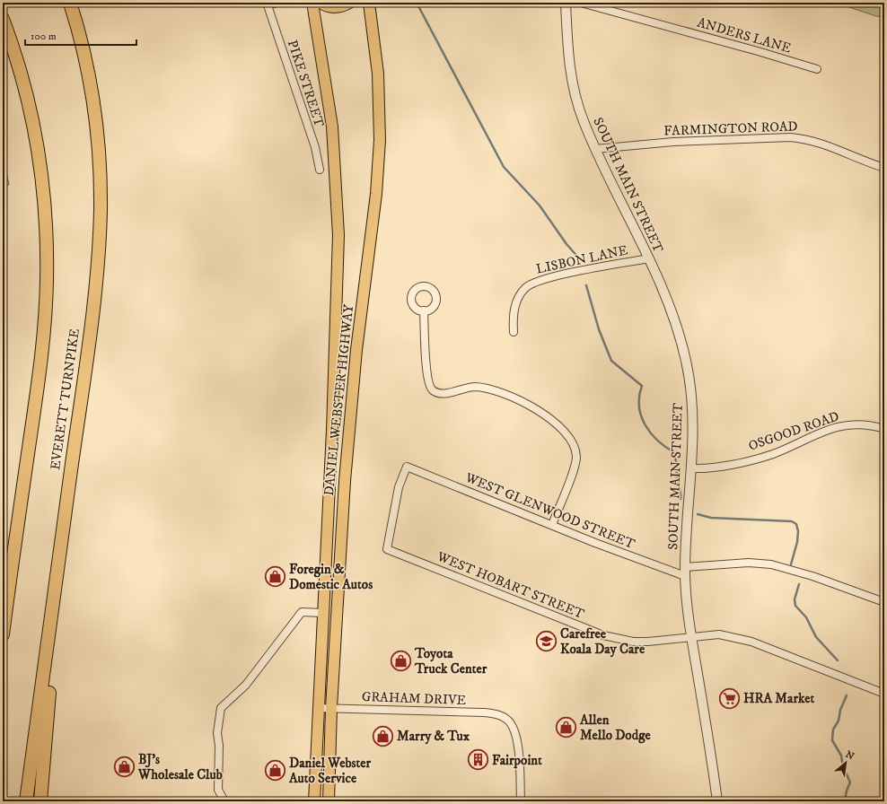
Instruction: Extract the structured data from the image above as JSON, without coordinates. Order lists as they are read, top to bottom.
{
  "streets": {
    "highway": ["EVERETT TURNPIKE"],
    "main road": ["DANIEL WEBSTER HIGHWAY"],
    "street": [
      "ANDERS LANE",
      "PIKE STREET",
      "FARMINGTON ROAD",
      "SOUTH MAIN STREET",
      "LISBON LANE",
      "OSGOOD ROAD",
      "WEST GLENWOOD STREET",
      "WEST HOBART STREET",
      "GRAHAM DRIVE"
    ]
  },
  "crossings": [
    ["FARMINGTON ROAD", "SOUTH MAIN STREET"],
    ["SOUTH MAIN STREET", "LISBON LANE"],
    ["SOUTH MAIN STREET", "OSGOOD ROAD"],
    ["SOUTH MAIN STREET", "WEST GLENWOOD STREET"],
    ["SOUTH MAIN STREET", "WEST HOBART STREET"],
    ["DANIEL WEBSTER HIGHWAY", "GRAHAM DRIVE"],
    ["WEST GLENWOOD STREET", "WEST HOBART STREET"]
  ],
  "places": {
    "shop": [
      "Foregin & Domestic Autos",
      "Toyota Truck Center",
      "Allen Mello Dodge",
      "Marry & Tux",
      "BJ's Wholesale Club",
      "Daniel Webster Auto Service"
    ],
    "school or university": ["Carefree Koala Day Care"],
    "supermarket": ["HRA Market"],
    "building": ["Fairpoint"]
  },
  "scale_bar": "100 m",
  "north": "top right"
}
